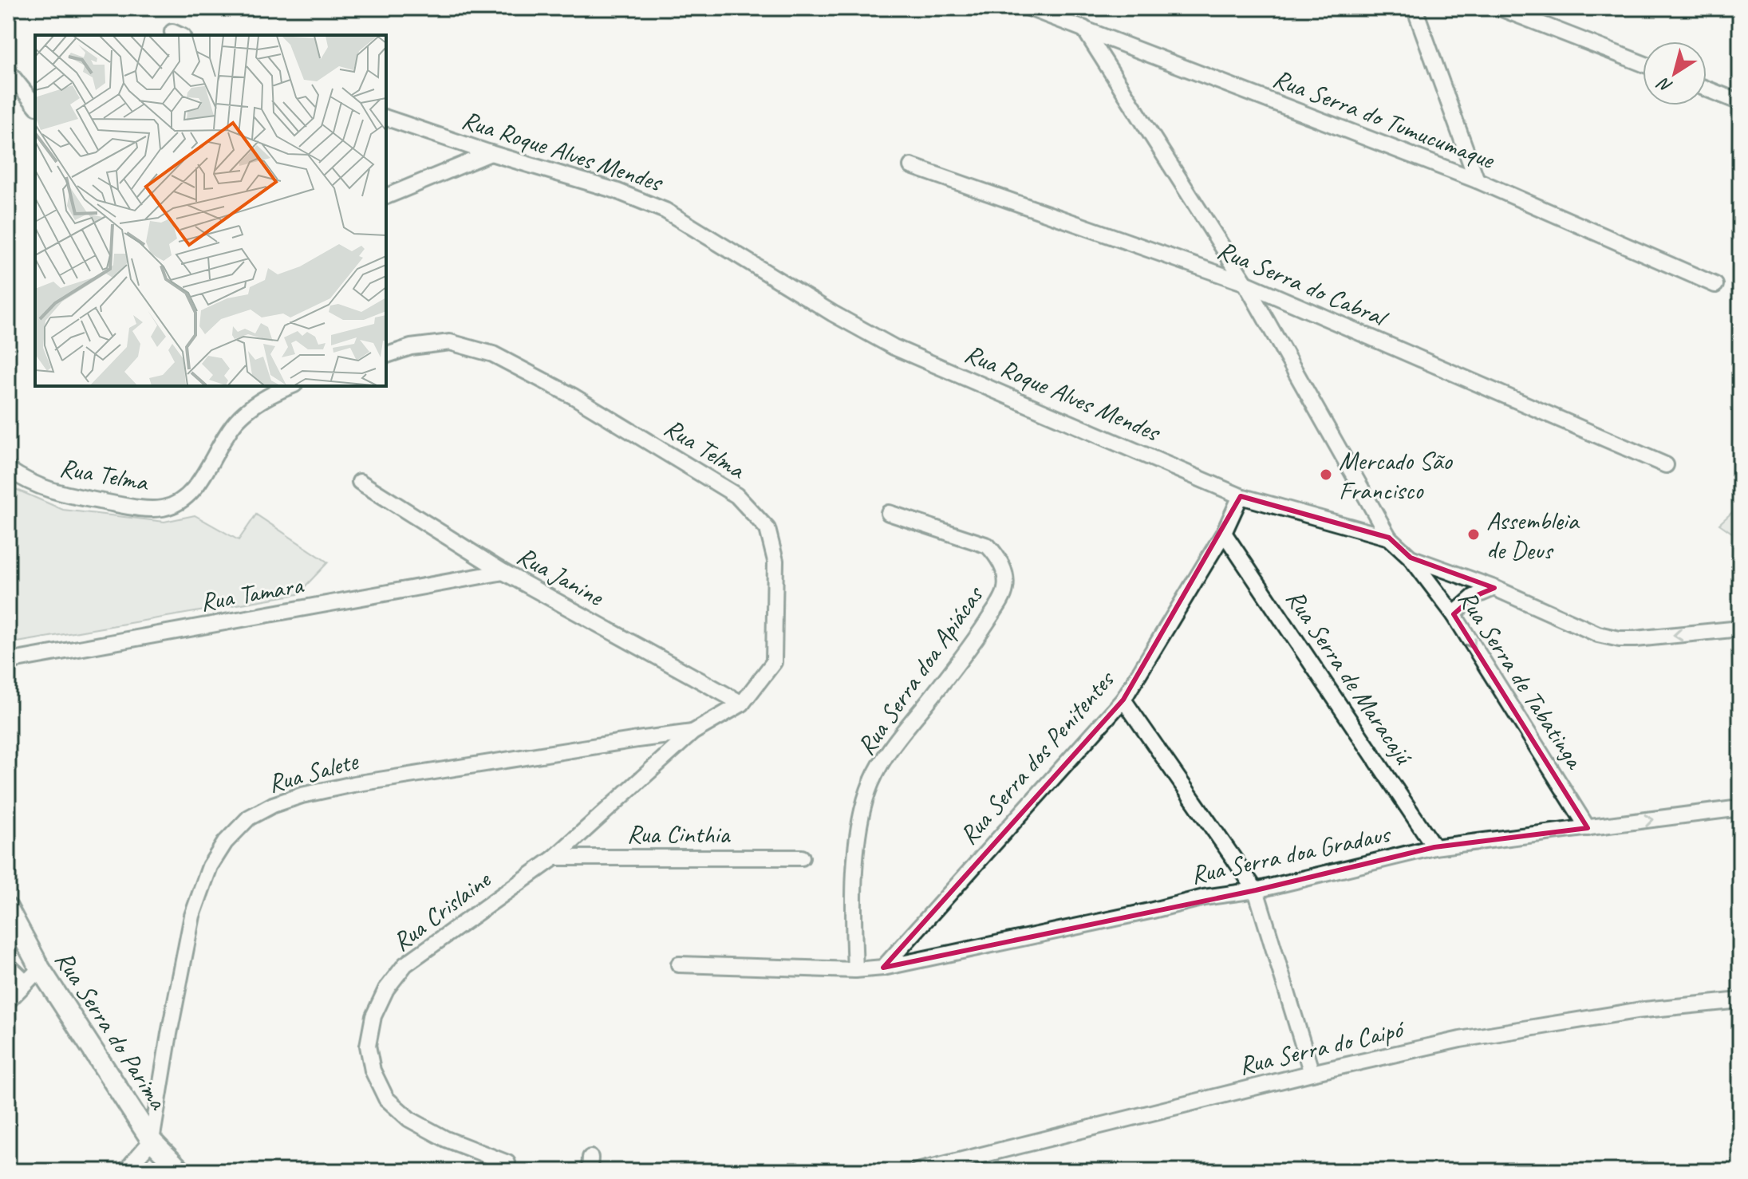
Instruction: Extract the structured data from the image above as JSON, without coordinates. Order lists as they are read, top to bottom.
{
  "streets": {
    "street": [
      "Rua Serra do Tumucumaque",
      "Rua Roque Alves Mendes",
      "Rua Serra do Cabral",
      "Rua Telma",
      "Rua Janine",
      "Rua Tamara",
      "Rua Serra doa Apiácas",
      "Rua Serra de Maracajú",
      "Rua Serra de Tabatinga",
      "Rua Serra dos Penitentes",
      "Rua Salete",
      "Rua Cinthia",
      "Rua Serra doa Gradaus",
      "Rua Crislaine",
      "Rua Serra do Parima",
      "Rua Serra do Caipó"
    ]
  },
  "crossings": [
    ["Rua Roque Alves Mendes", "Rua Serra de Tabatinga"],
    ["Rua Roque Alves Mendes", "Rua Serra dos Penitentes"],
    ["Rua Telma", "Rua Janine"],
    ["Rua Telma", "Rua Salete"],
    ["Rua Telma", "Rua Crislaine"],
    ["Rua Janine", "Rua Tamara"],
    ["Rua Serra doa Apiácas", "Rua Serra doa Gradaus"],
    ["Rua Serra de Maracajú", "Rua Serra dos Penitentes"],
    ["Rua Serra de Maracajú", "Rua Serra doa Gradaus"],
    ["Rua Serra de Tabatinga", "Rua Serra doa Gradaus"],
    ["Rua Serra dos Penitentes", "Rua Serra doa Gradaus"],
    ["Rua Salete", "Rua Crislaine"],
    ["Rua Salete", "Rua Serra do Parima"],
    ["Rua Cinthia", "Rua Crislaine"]
  ],
  "one_way": ["Rua Serra de Tabatinga"],
  "places": ["Mercado São Francisco", "Assembleia de Deus"],
  "north": "bottom left"
}
